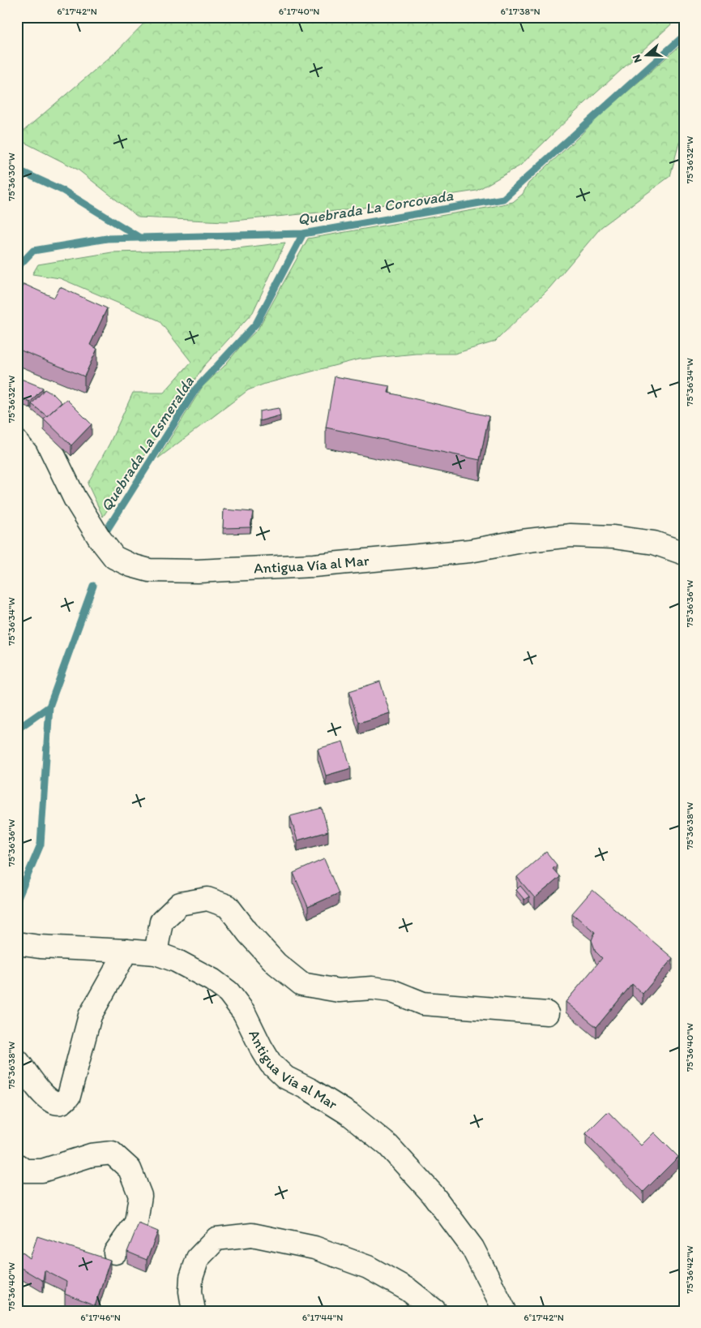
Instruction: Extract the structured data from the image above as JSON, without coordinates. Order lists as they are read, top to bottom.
{
  "streets": {
    "main road": ["Antigua Vía al Mar"]
  },
  "water": ["Quebrada La Corcovada", "Quebrada La Esmeralda"],
  "north": "left",
  "coordinates": [
    "6°17'42\"N",
    "6°17'40\"N",
    "6°17'38\"N",
    "75°36'32\"W",
    "75°36'30\"W",
    "75°36'34\"W",
    "75°36'36\"W",
    "75°36'38\"W",
    "75°36'40\"W",
    "75°36'42\"W",
    "6°17'46\"N",
    "6°17'44\"N"
  ]
}
